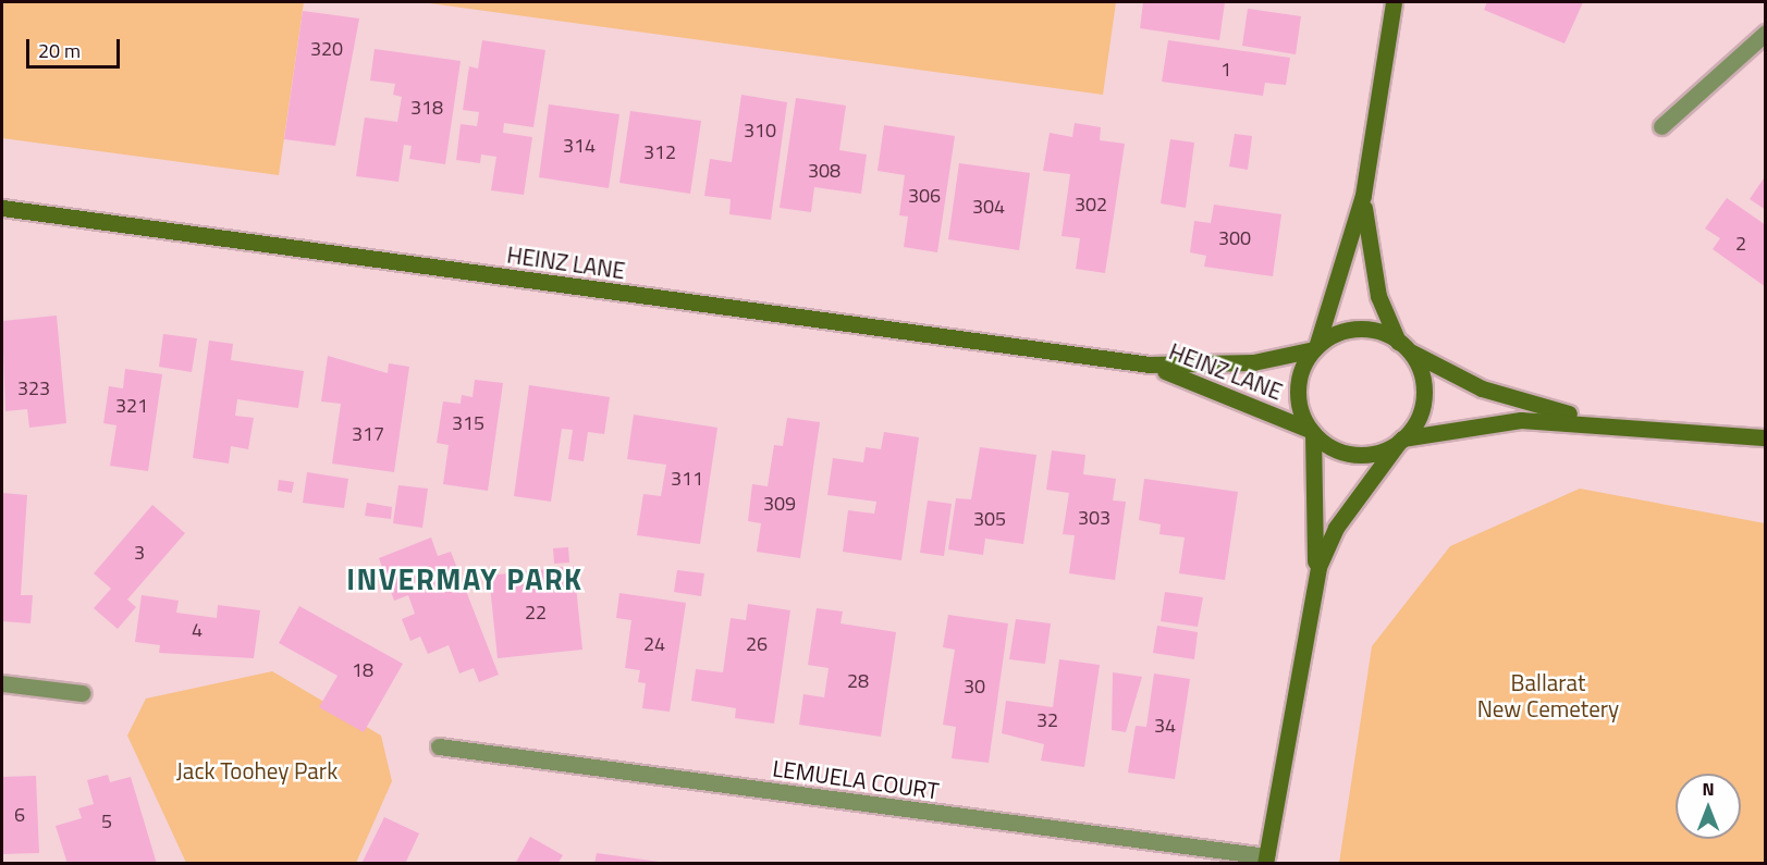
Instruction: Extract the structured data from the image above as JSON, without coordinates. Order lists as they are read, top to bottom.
{
  "streets": {
    "street": ["HEINZ LANE", "LEMUELA COURT"]
  },
  "districts": ["INVERMAY PARK"],
  "parks": ["Ballarat New Cemetery", "Jack Toohey Park"],
  "house_numbers": [
    "320",
    "1",
    "318",
    "310",
    "314",
    "312",
    "308",
    "306",
    "302",
    "304",
    "300",
    "2",
    "323",
    "321",
    "315",
    "317",
    "311",
    "309",
    "303",
    "305",
    "3",
    "22",
    "4",
    "24",
    "26",
    "18",
    "28",
    "30",
    "32",
    "34",
    "6",
    "5"
  ],
  "scale_bar": "20 m",
  "north": "top"
}
